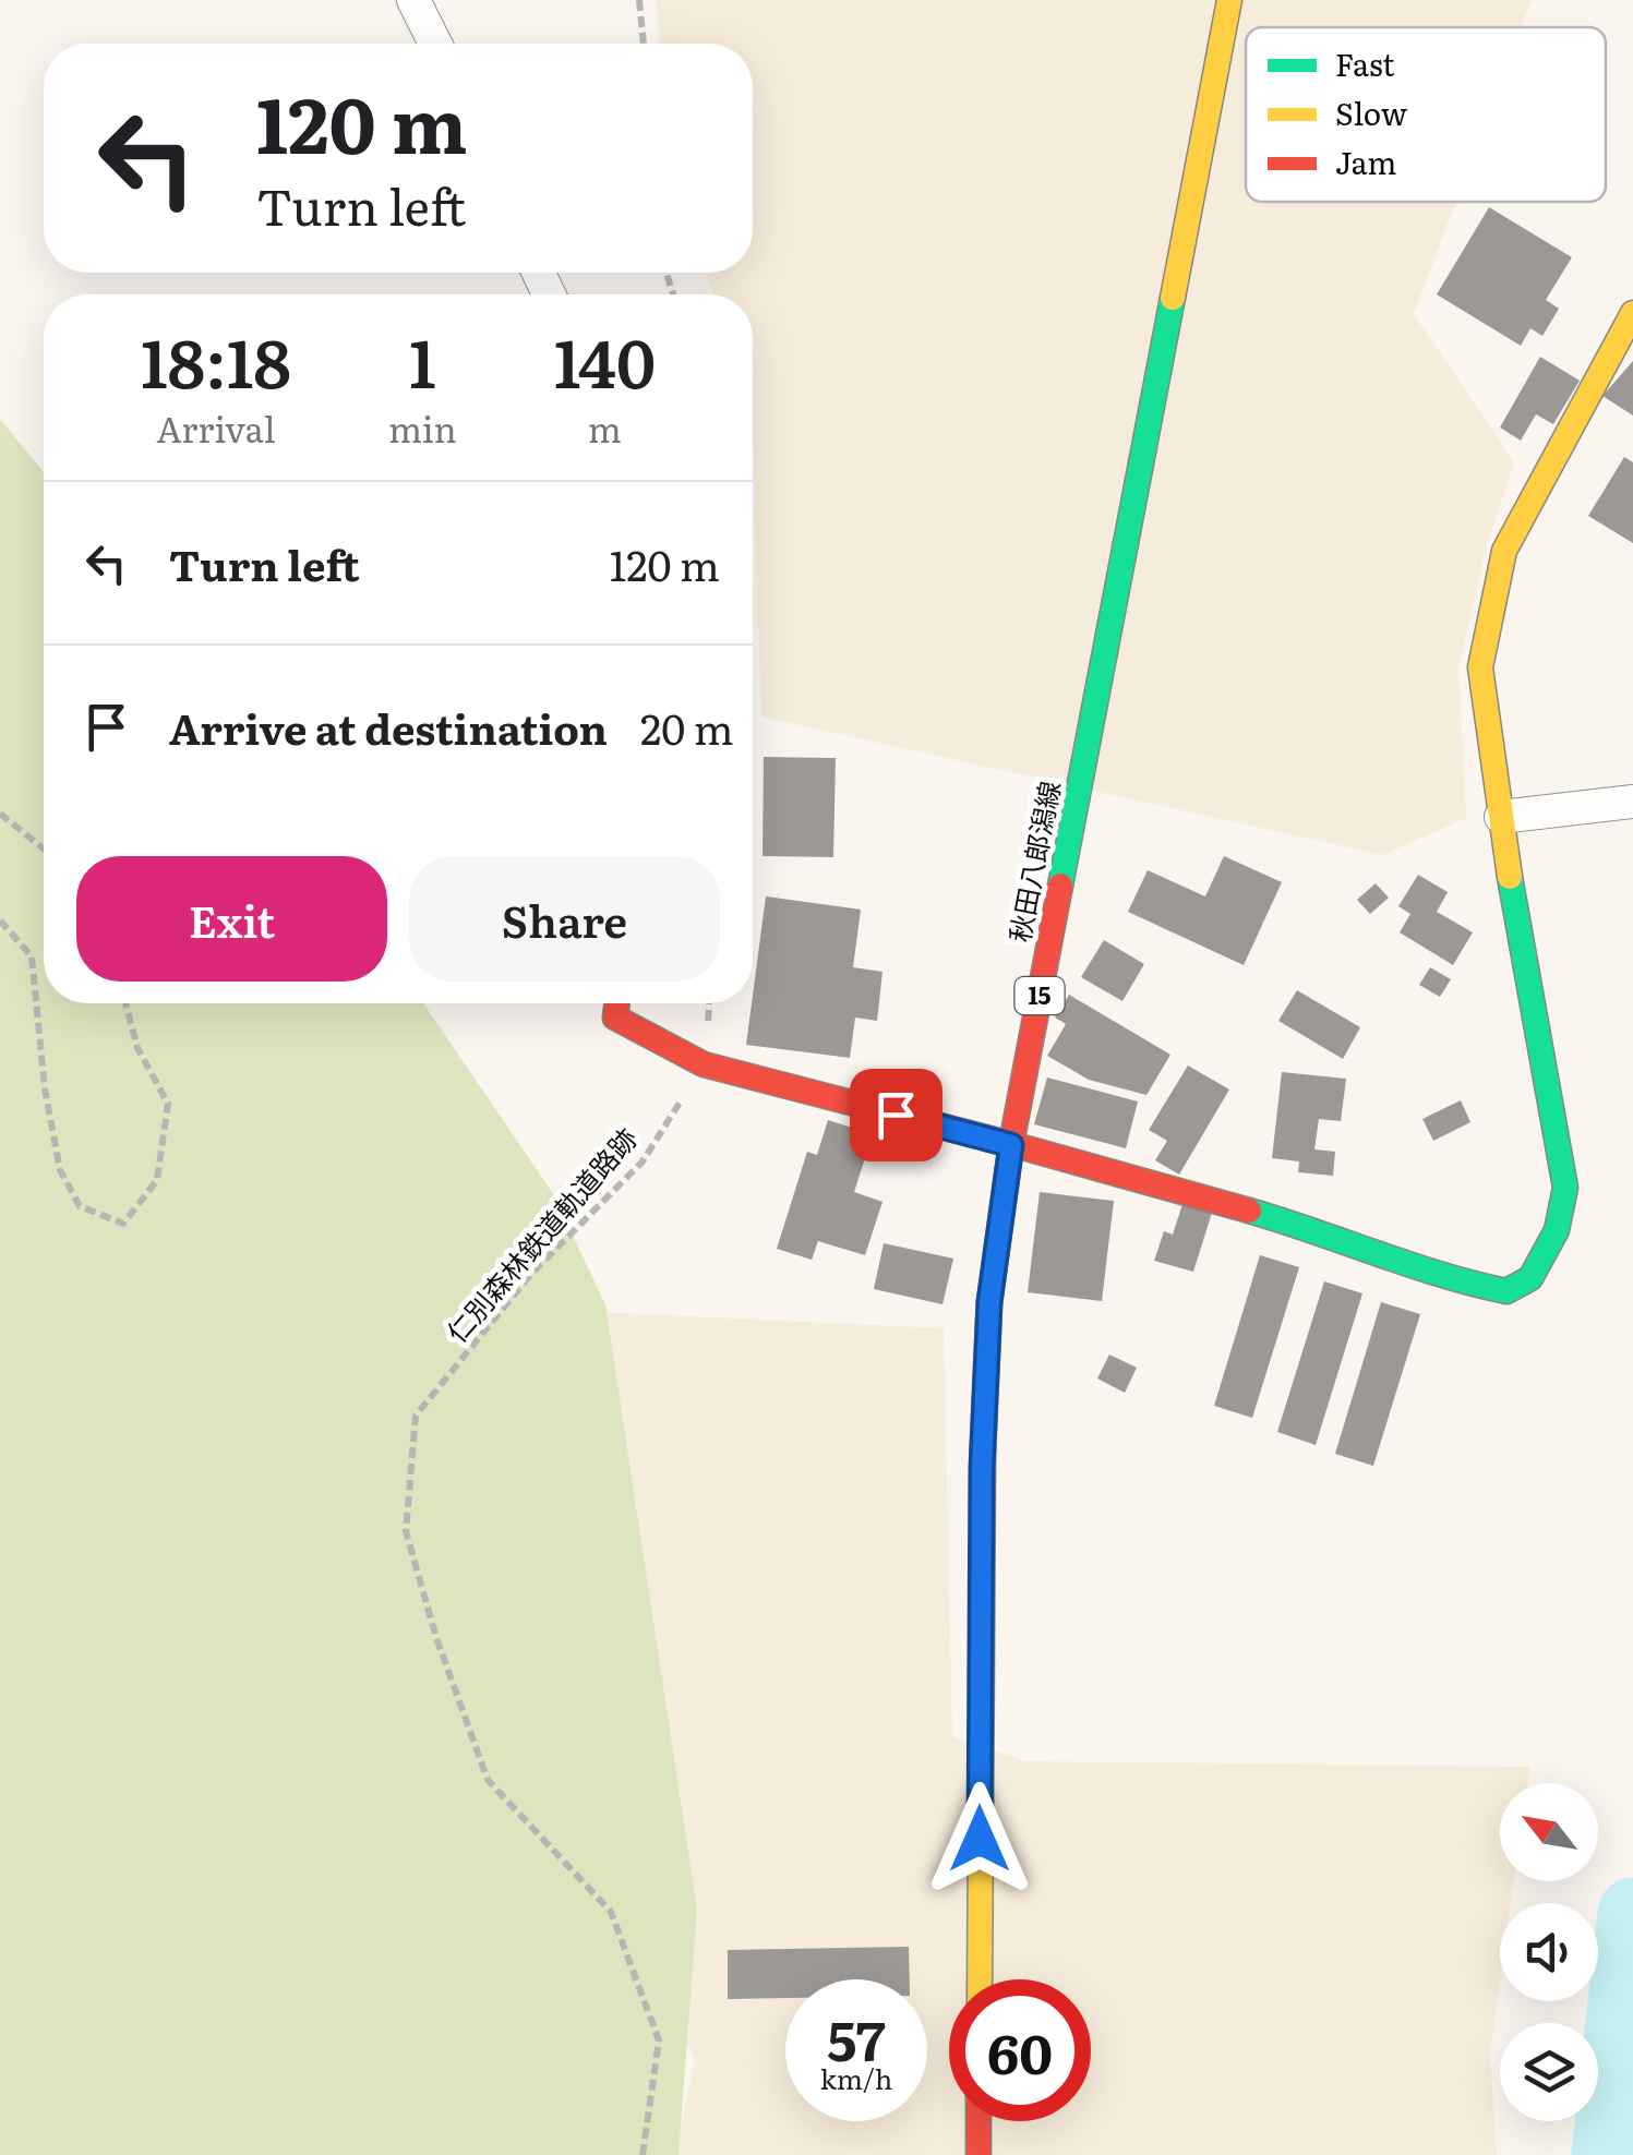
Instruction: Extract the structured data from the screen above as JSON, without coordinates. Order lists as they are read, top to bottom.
{
  "streets": {
    "main road": ["秋田八郎潟線", "15"],
    "path": ["仁別森林鉄道軌道路跡"]
  },
  "legend": ["Fast", "Slow", "Jam"],
  "north": "top left",
  "page": {
    "turn": ["120 m", "Turn left"],
    "eta": [
      "18:18",
      "Arrival",
      "1",
      "min",
      "140",
      "m"
    ],
    "list": [
      {
        "name": "Turn left",
        "value": "120 m"
      },
      {
        "name": "Arrive at destination",
        "value": "20 m"
      }
    ],
    "buttons": ["Exit", "Share"],
    "speed": "57 km/h",
    "limit": "60"
  }
}
